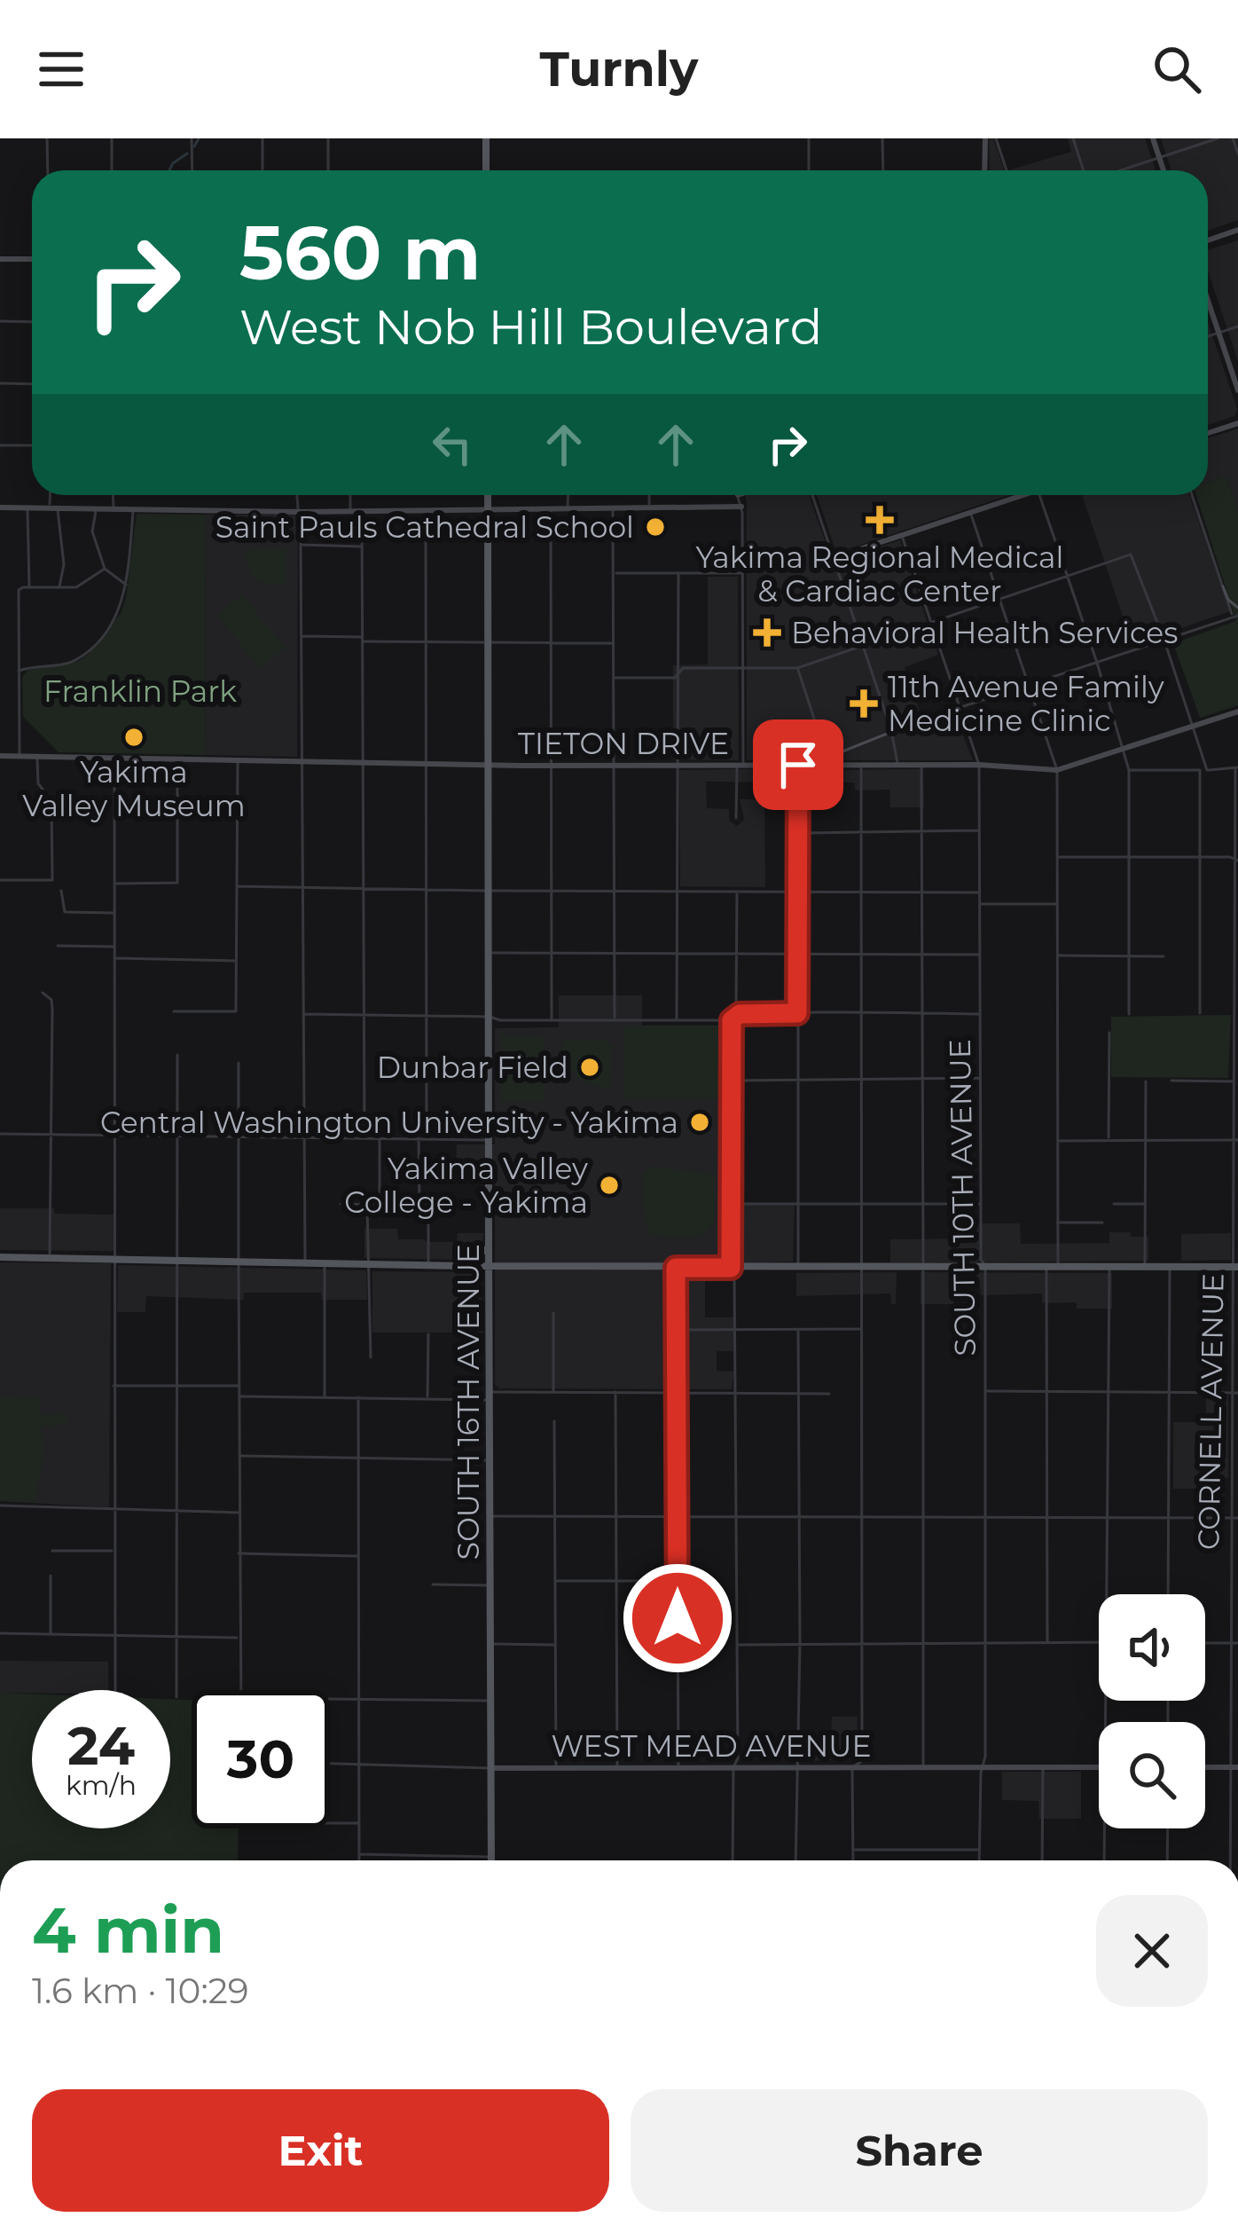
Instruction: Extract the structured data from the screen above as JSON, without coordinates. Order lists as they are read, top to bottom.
{
  "streets": {
    "main road": ["SOUTH 16TH AVENUE"],
    "street": [
      "TIETON DRIVE",
      "SOUTH 10TH AVENUE",
      "CORNELL AVENUE",
      "WEST MEAD AVENUE"
    ]
  },
  "crossings": [
    ["TIETON DRIVE", "SOUTH 10TH AVENUE"],
    ["TIETON DRIVE", "SOUTH 16TH AVENUE"],
    ["SOUTH 10TH AVENUE", "WEST MEAD AVENUE"],
    ["SOUTH 16TH AVENUE", "WEST MEAD AVENUE"]
  ],
  "parks": ["Franklin Park"],
  "places": {
    "health": ["Yakima Regional Medical & Cardiac Center", "Behavioral Health Services", "11th Avenue Family Medicine Clinic"],
    "other": [
      "Saint Pauls Cathedral School",
      "Yakima Valley Museum",
      "Dunbar Field",
      "Central Washington University - Yakima",
      "Yakima Valley College - Yakima"
    ]
  },
  "page": {
    "header": "Turnly",
    "turn": ["560 m", "West Nob Hill Boulevard"],
    "speed": "24 km/h",
    "limit": "30",
    "heading": ["4 min", "1.6 km · 10:29"],
    "buttons": ["Exit", "Share"]
  }
}
